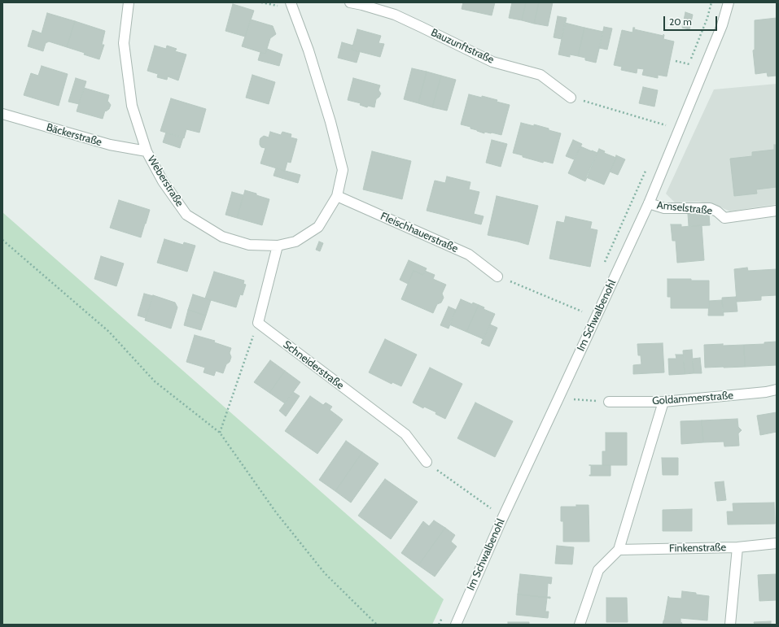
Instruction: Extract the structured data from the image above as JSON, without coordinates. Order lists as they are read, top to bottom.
{
  "streets": {
    "street": [
      "Bauzunftstraße",
      "Bäckerstraße",
      "Weberstraße",
      "Amselstraße",
      "Fleischhauerstraße",
      "Im Schwalbenohl",
      "Schneiderstraße",
      "Goldammerstraße",
      "Finkenstraße"
    ]
  },
  "crossings": [
    ["Bäckerstraße", "Weberstraße"],
    ["Weberstraße", "Fleischhauerstraße"],
    ["Amselstraße", "Im Schwalbenohl"]
  ],
  "scale_bar": "20 m"
}
